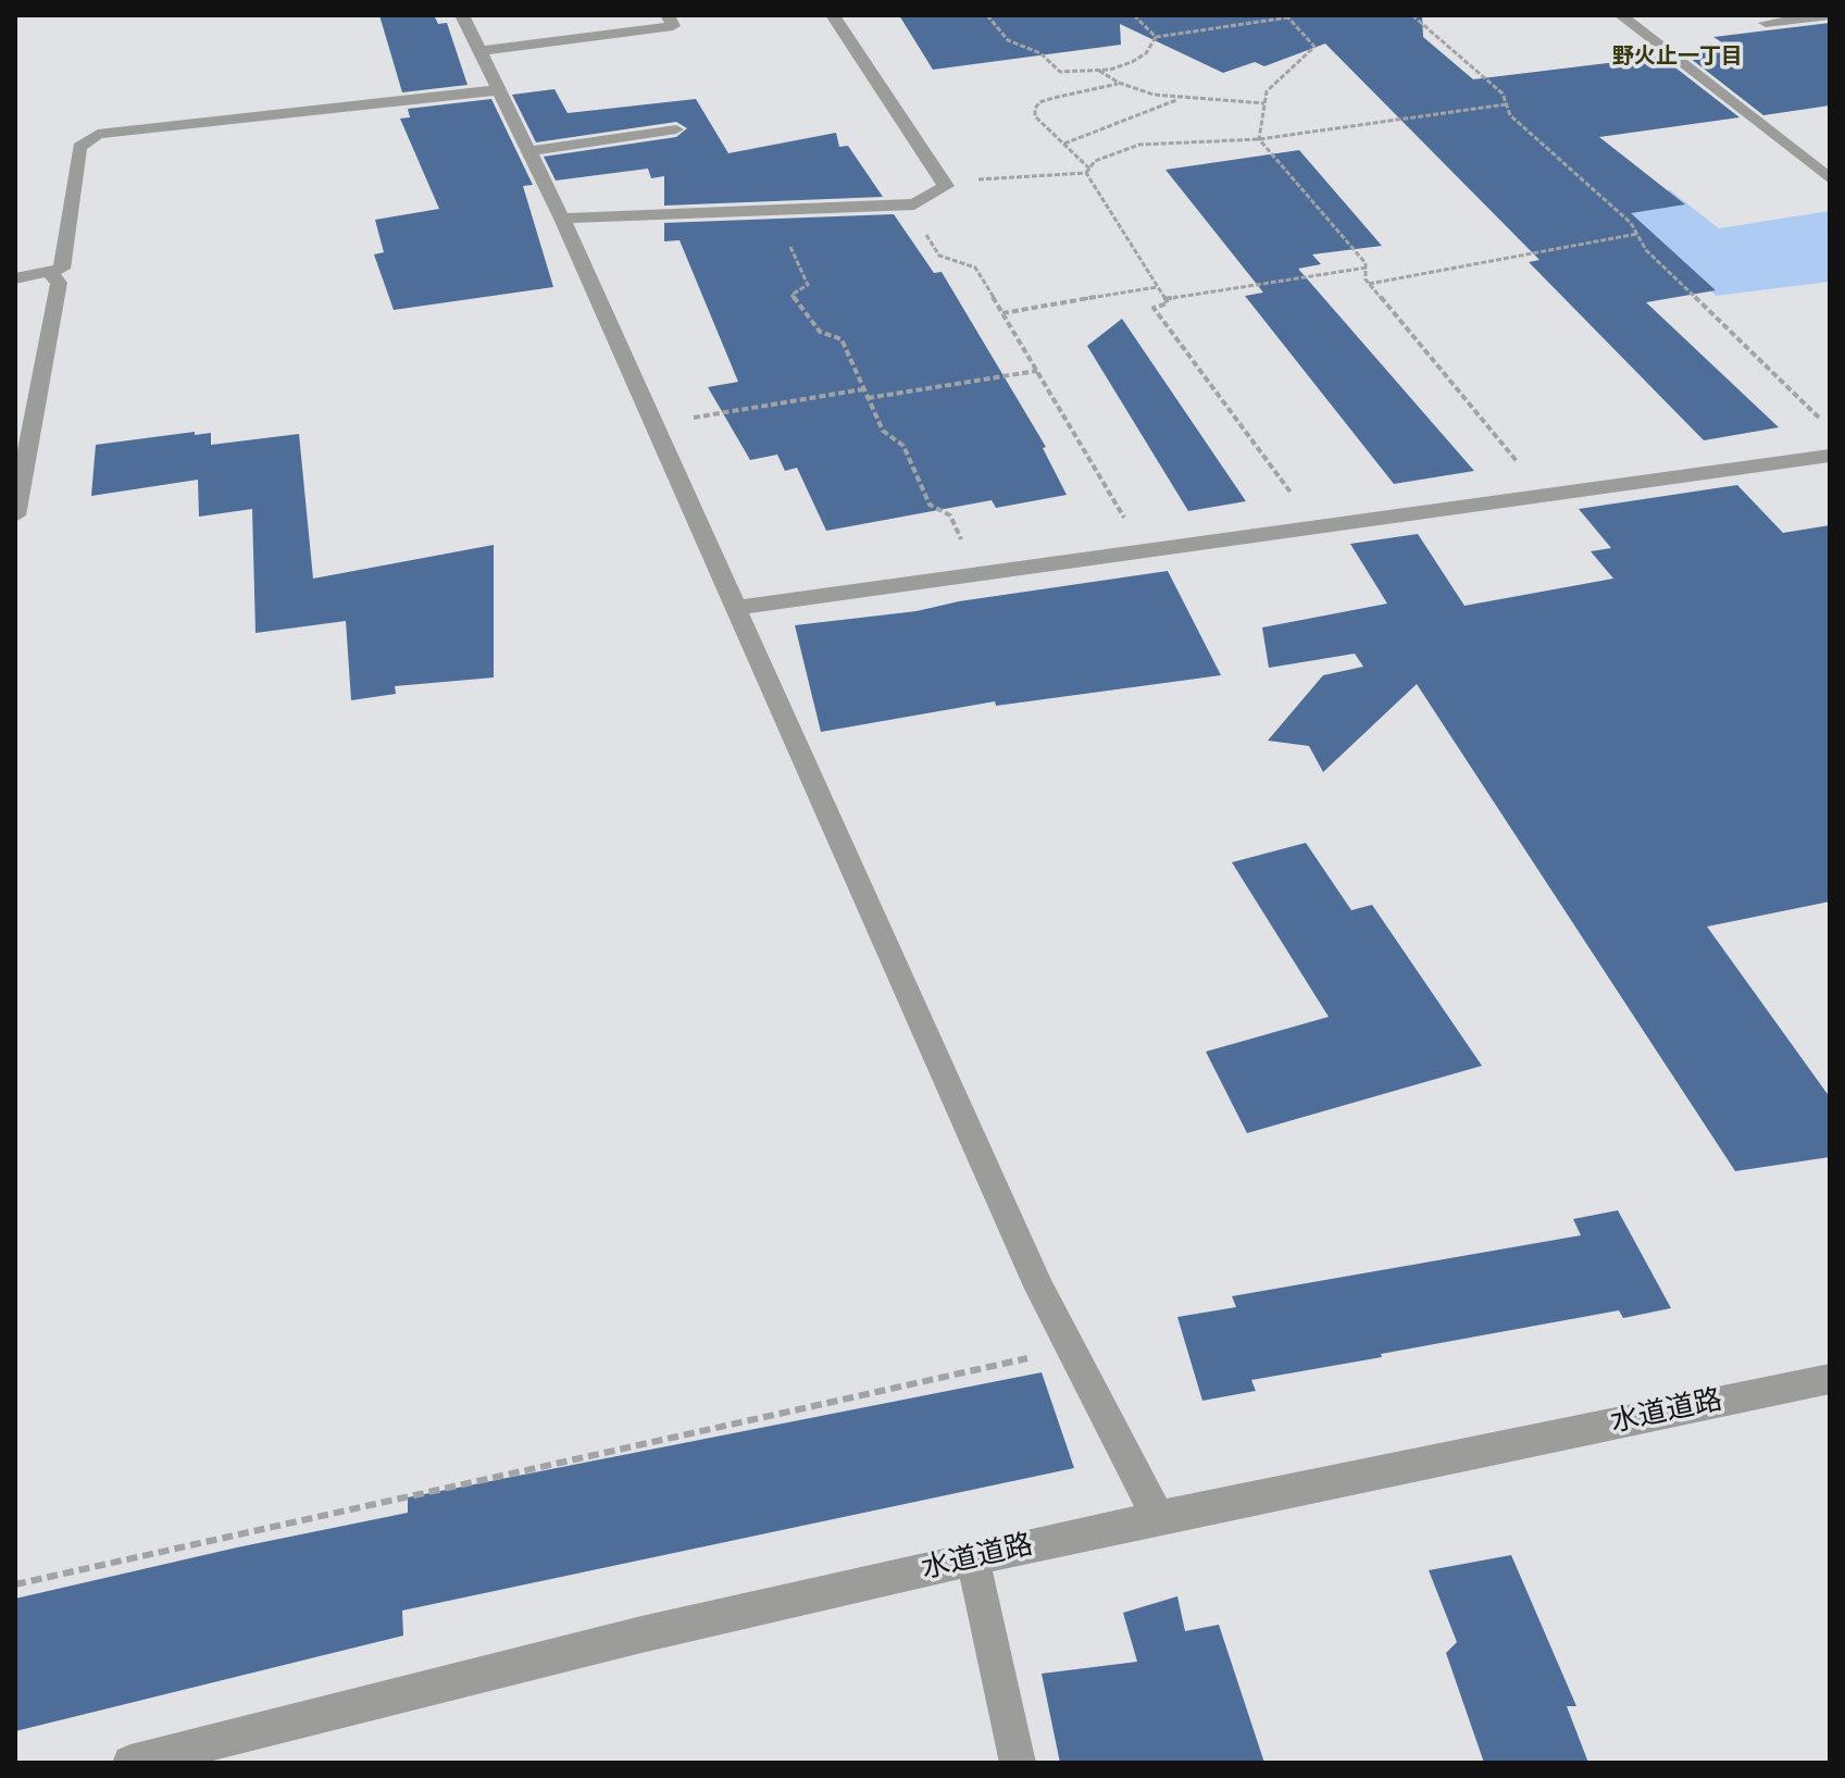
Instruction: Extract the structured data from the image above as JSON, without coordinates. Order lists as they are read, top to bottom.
{
  "streets": {
    "street": ["水道道路"]
  },
  "districts": ["野火止一丁目"]
}
